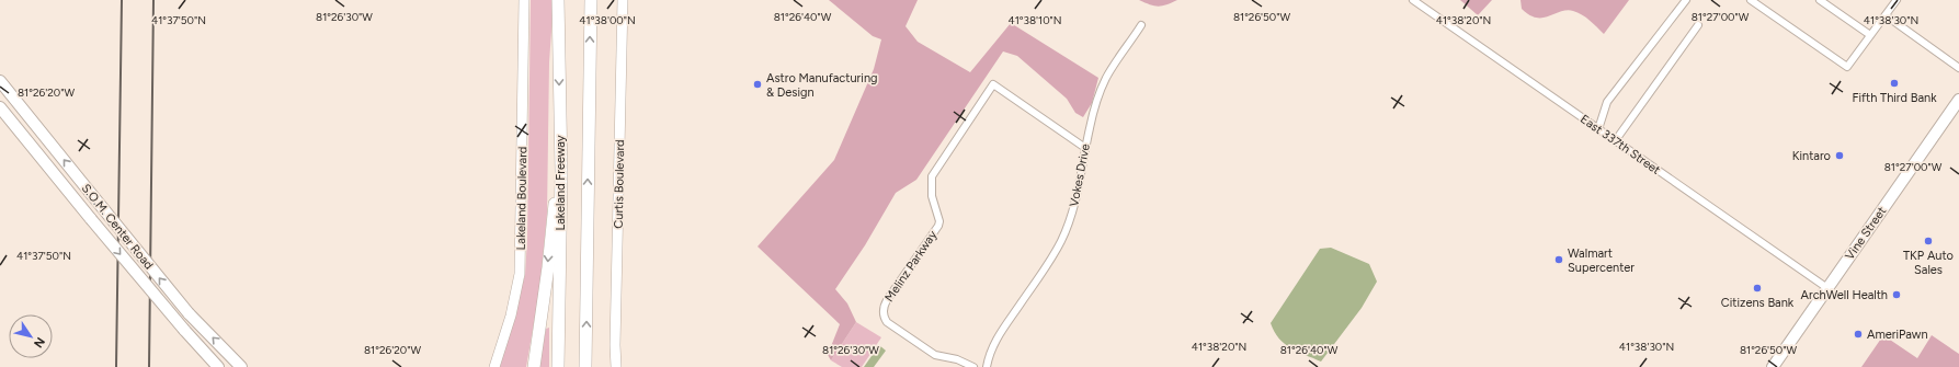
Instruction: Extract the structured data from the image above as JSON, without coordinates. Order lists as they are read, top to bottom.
{
  "streets": {
    "highway": ["Lakeland Freeway"],
    "main road": ["S.O.M. Center Road", "Vine Street"],
    "street": [
      "East 337th Street",
      "Vokes Drive",
      "Curtis Boulevard",
      "Lakeland Boulevard",
      "Melinz Parkway"
    ]
  },
  "crossings": [
    ["East 337th Street", "Vine Street"],
    ["Vokes Drive", "Melinz Parkway"]
  ],
  "places": [
    "Fifth Third Bank",
    "Astro Manufacturing & Design",
    "Kintaro",
    "TKP Auto Sales",
    "Walmart Supercenter",
    "Citizens Bank",
    "ArchWell Health",
    "AmeriPawn"
  ],
  "north": "bottom right",
  "coordinates": [
    "81°26'30\"W",
    "81°26'40\"W",
    "81°26'50\"W",
    "81°27'00\"W",
    "41°37'50\"N",
    "41°38'00\"N",
    "41°38'10\"N",
    "41°38'20\"N",
    "41°38'30\"N",
    "81°26'20\"W"
  ]
}
